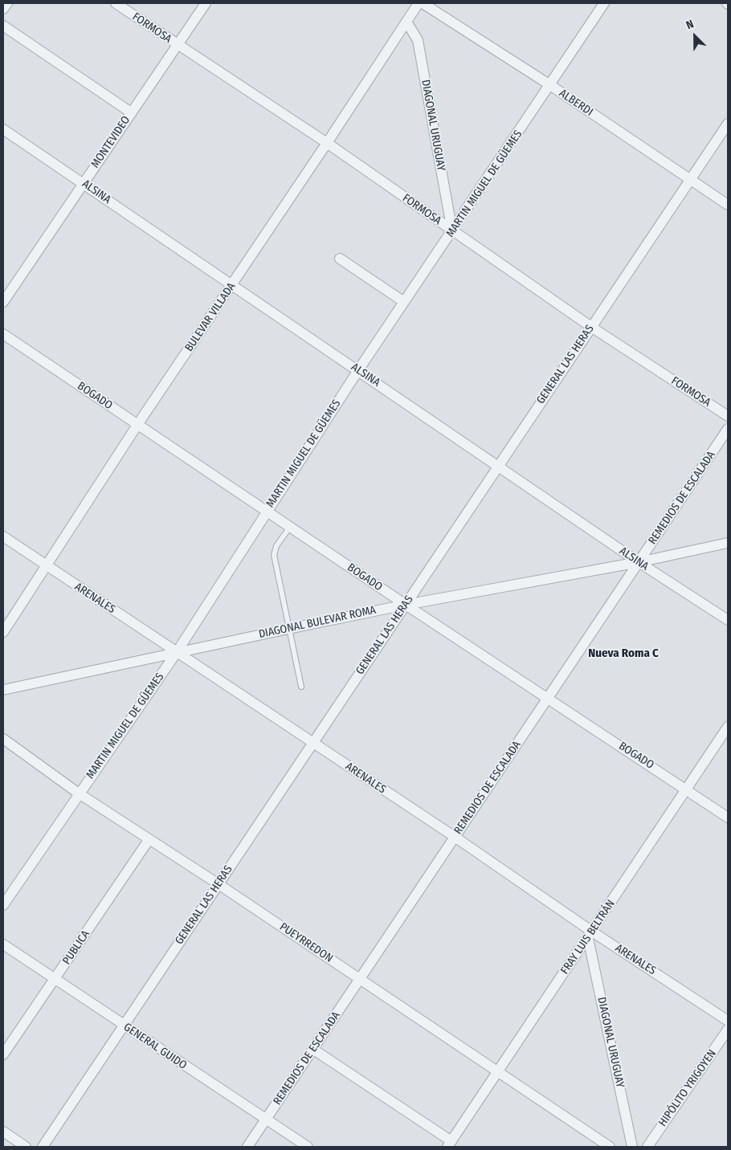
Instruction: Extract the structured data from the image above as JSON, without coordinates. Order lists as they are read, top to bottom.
{
  "streets": {
    "street": [
      "FORMOSA",
      "ALBERDI",
      "DIAGONAL URUGUAY",
      "MONTEVIDEO",
      "MARTIN MIGUEL DE GÜEMES",
      "ALSINA",
      "BULEVAR VILLADA",
      "GENERAL LAS HERAS",
      "BOGADO",
      "REMEDIOS DE ESCALADA",
      "ARENALES",
      "DIAGONAL BULEVAR ROMA",
      "FRAY LUIS BELTRÁN",
      "PUEYRREDON",
      "PUBLICA",
      "GENERAL GUIDO",
      "HIPÓLITO YRIGOYEN"
    ]
  },
  "crossings": [
    ["FORMOSA", "DIAGONAL URUGUAY"],
    ["FORMOSA", "MONTEVIDEO"],
    ["FORMOSA", "MARTIN MIGUEL DE GÜEMES"],
    ["FORMOSA", "BULEVAR VILLADA"],
    ["FORMOSA", "GENERAL LAS HERAS"],
    ["ALBERDI", "MARTIN MIGUEL DE GÜEMES"],
    ["ALBERDI", "GENERAL LAS HERAS"],
    ["DIAGONAL URUGUAY", "MARTIN MIGUEL DE GÜEMES"],
    ["DIAGONAL URUGUAY", "BULEVAR VILLADA"],
    ["DIAGONAL URUGUAY", "ARENALES"],
    ["DIAGONAL URUGUAY", "FRAY LUIS BELTRÁN"],
    ["MONTEVIDEO", "ALSINA"],
    ["MARTIN MIGUEL DE GÜEMES", "ALSINA"],
    ["MARTIN MIGUEL DE GÜEMES", "BOGADO"],
    ["MARTIN MIGUEL DE GÜEMES", "ARENALES"],
    ["MARTIN MIGUEL DE GÜEMES", "DIAGONAL BULEVAR ROMA"],
    ["MARTIN MIGUEL DE GÜEMES", "PUEYRREDON"],
    ["ALSINA", "BULEVAR VILLADA"],
    ["ALSINA", "GENERAL LAS HERAS"],
    ["ALSINA", "REMEDIOS DE ESCALADA"],
    ["ALSINA", "DIAGONAL BULEVAR ROMA"],
    ["BULEVAR VILLADA", "BOGADO"],
    ["BULEVAR VILLADA", "ARENALES"],
    ["GENERAL LAS HERAS", "BOGADO"],
    ["GENERAL LAS HERAS", "ARENALES"],
    ["GENERAL LAS HERAS", "DIAGONAL BULEVAR ROMA"],
    ["GENERAL LAS HERAS", "PUEYRREDON"],
    ["GENERAL LAS HERAS", "GENERAL GUIDO"],
    ["BOGADO", "REMEDIOS DE ESCALADA"],
    ["BOGADO", "DIAGONAL BULEVAR ROMA"],
    ["BOGADO", "FRAY LUIS BELTRÁN"],
    ["REMEDIOS DE ESCALADA", "ARENALES"],
    ["REMEDIOS DE ESCALADA", "DIAGONAL BULEVAR ROMA"],
    ["REMEDIOS DE ESCALADA", "PUEYRREDON"],
    ["REMEDIOS DE ESCALADA", "GENERAL GUIDO"],
    ["ARENALES", "DIAGONAL BULEVAR ROMA"],
    ["ARENALES", "FRAY LUIS BELTRÁN"],
    ["FRAY LUIS BELTRÁN", "PUEYRREDON"],
    ["PUEYRREDON", "PUBLICA"],
    ["PUBLICA", "GENERAL GUIDO"]
  ],
  "districts": ["Nueva Roma C"],
  "north": "top left"
}
